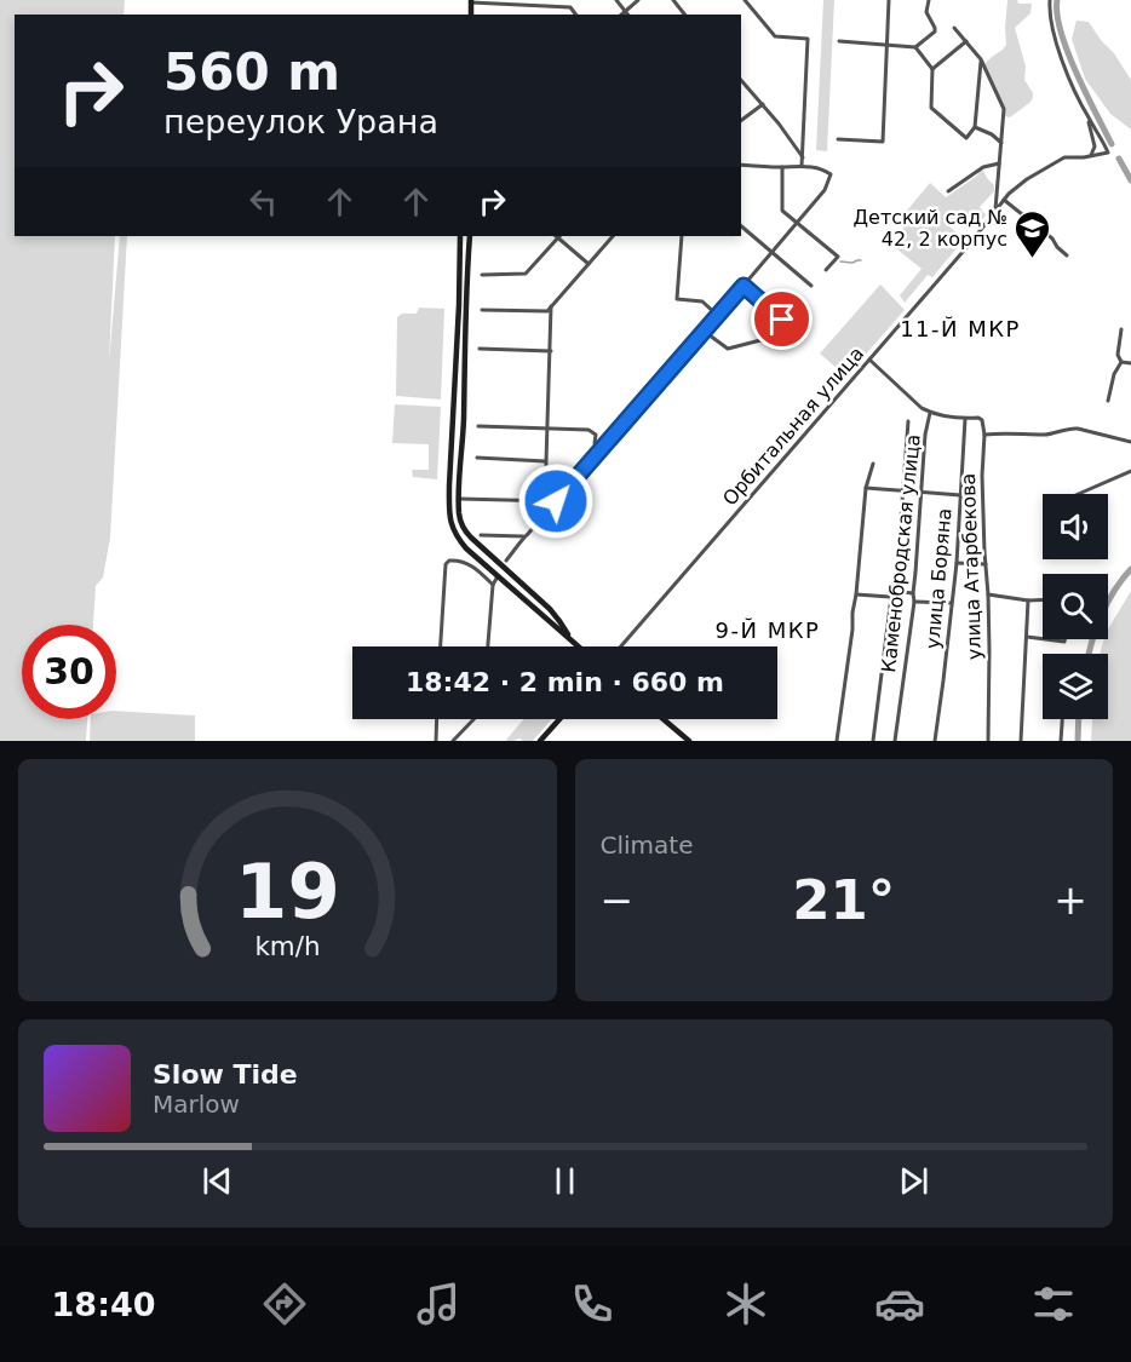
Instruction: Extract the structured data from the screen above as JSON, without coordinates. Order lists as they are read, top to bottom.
{
  "streets": {
    "street": [
      "Орбитальная улица",
      "Каменобродская улица",
      "улица Атарбекова",
      "улица Боряна"
    ]
  },
  "crossings": [
    ["улица Атарбекова", "улица Боряна"]
  ],
  "districts": ["11-Й МКР", "9-Й МКР"],
  "places": {
    "school or university": ["Детский сад № 42, 2 корпус"]
  },
  "page": {
    "turn": ["560 m", "переулок Урана"],
    "limit": "30",
    "trip": "18:42 · 2 min · 660 m",
    "tile": "Climate",
    "heat": ["−", "21°", "+"],
    "song": ["Slow Tide", "Marlow"],
    "tabs": "18:40",
    "gauge": ["19", "km/h"]
  }
}
